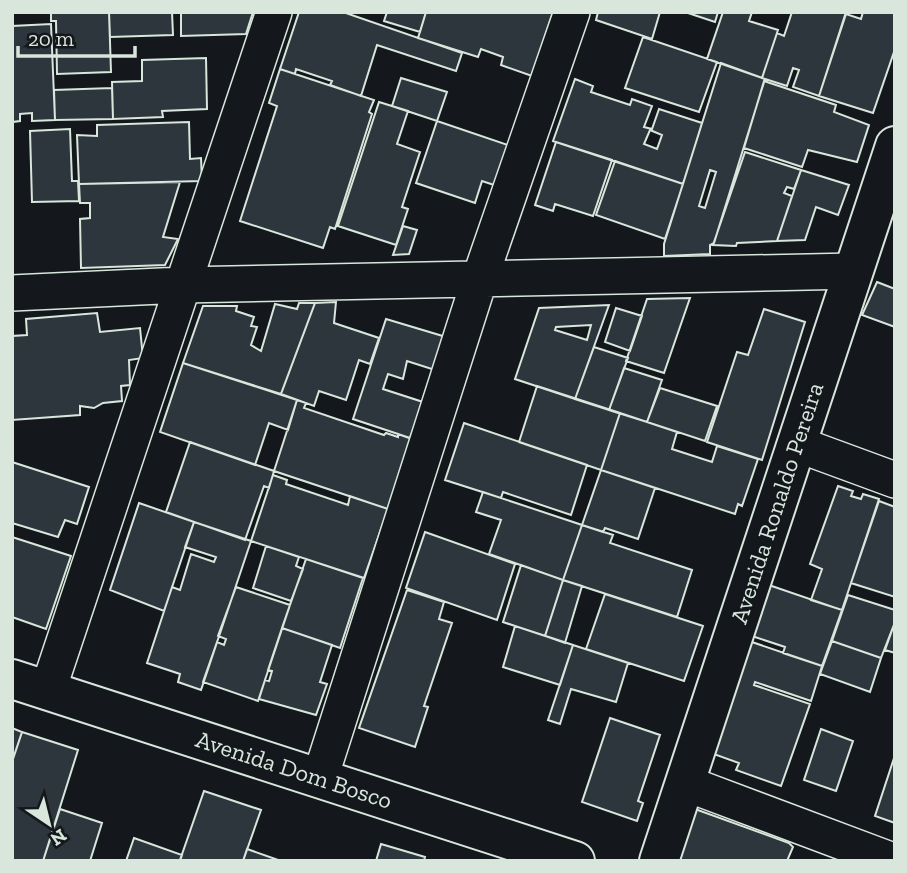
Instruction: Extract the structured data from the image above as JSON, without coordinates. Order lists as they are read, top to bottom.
{
  "streets": {
    "street": ["Avenida Ronaldo Pereira", "Avenida Dom Bosco"]
  },
  "scale_bar": "20 m",
  "north": "bottom right"
}
